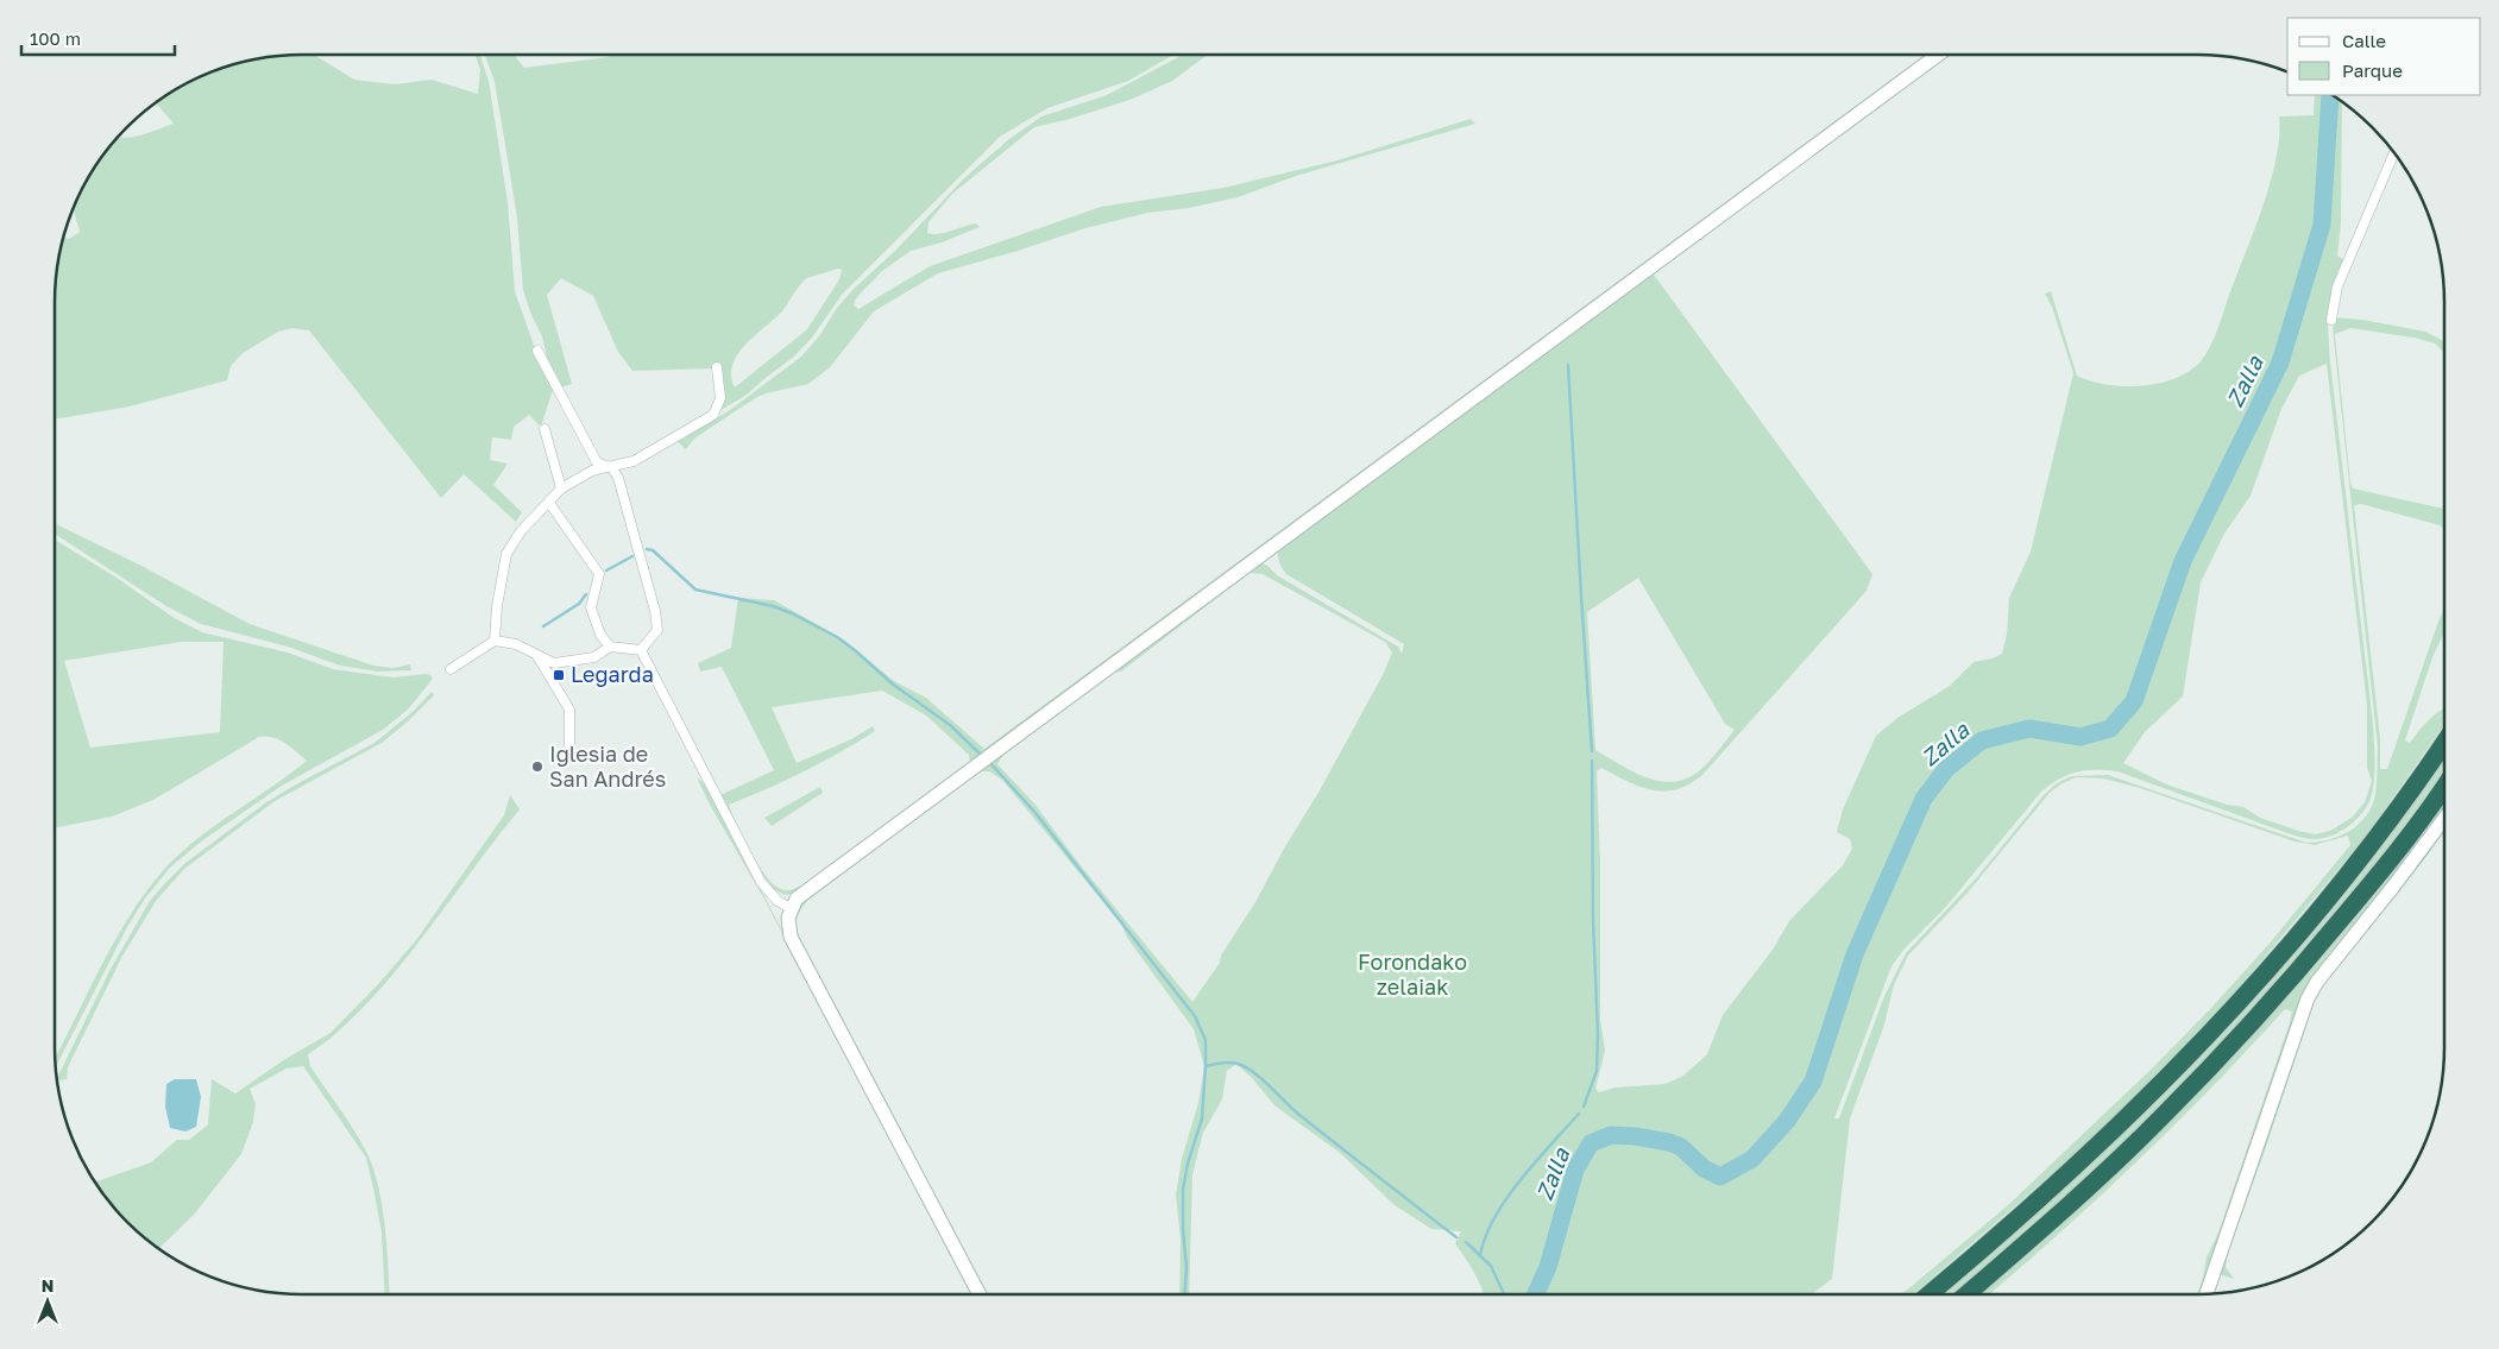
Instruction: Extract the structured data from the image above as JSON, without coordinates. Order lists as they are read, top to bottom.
{
  "water": ["Zalla"],
  "parks": ["Forondako zelaiak"],
  "places": {
    "transit": ["Legarda"],
    "other": ["Iglesia de San Andrés"]
  },
  "legend": ["Calle", "Parque"],
  "scale_bar": "100 m",
  "north": "top"
}
